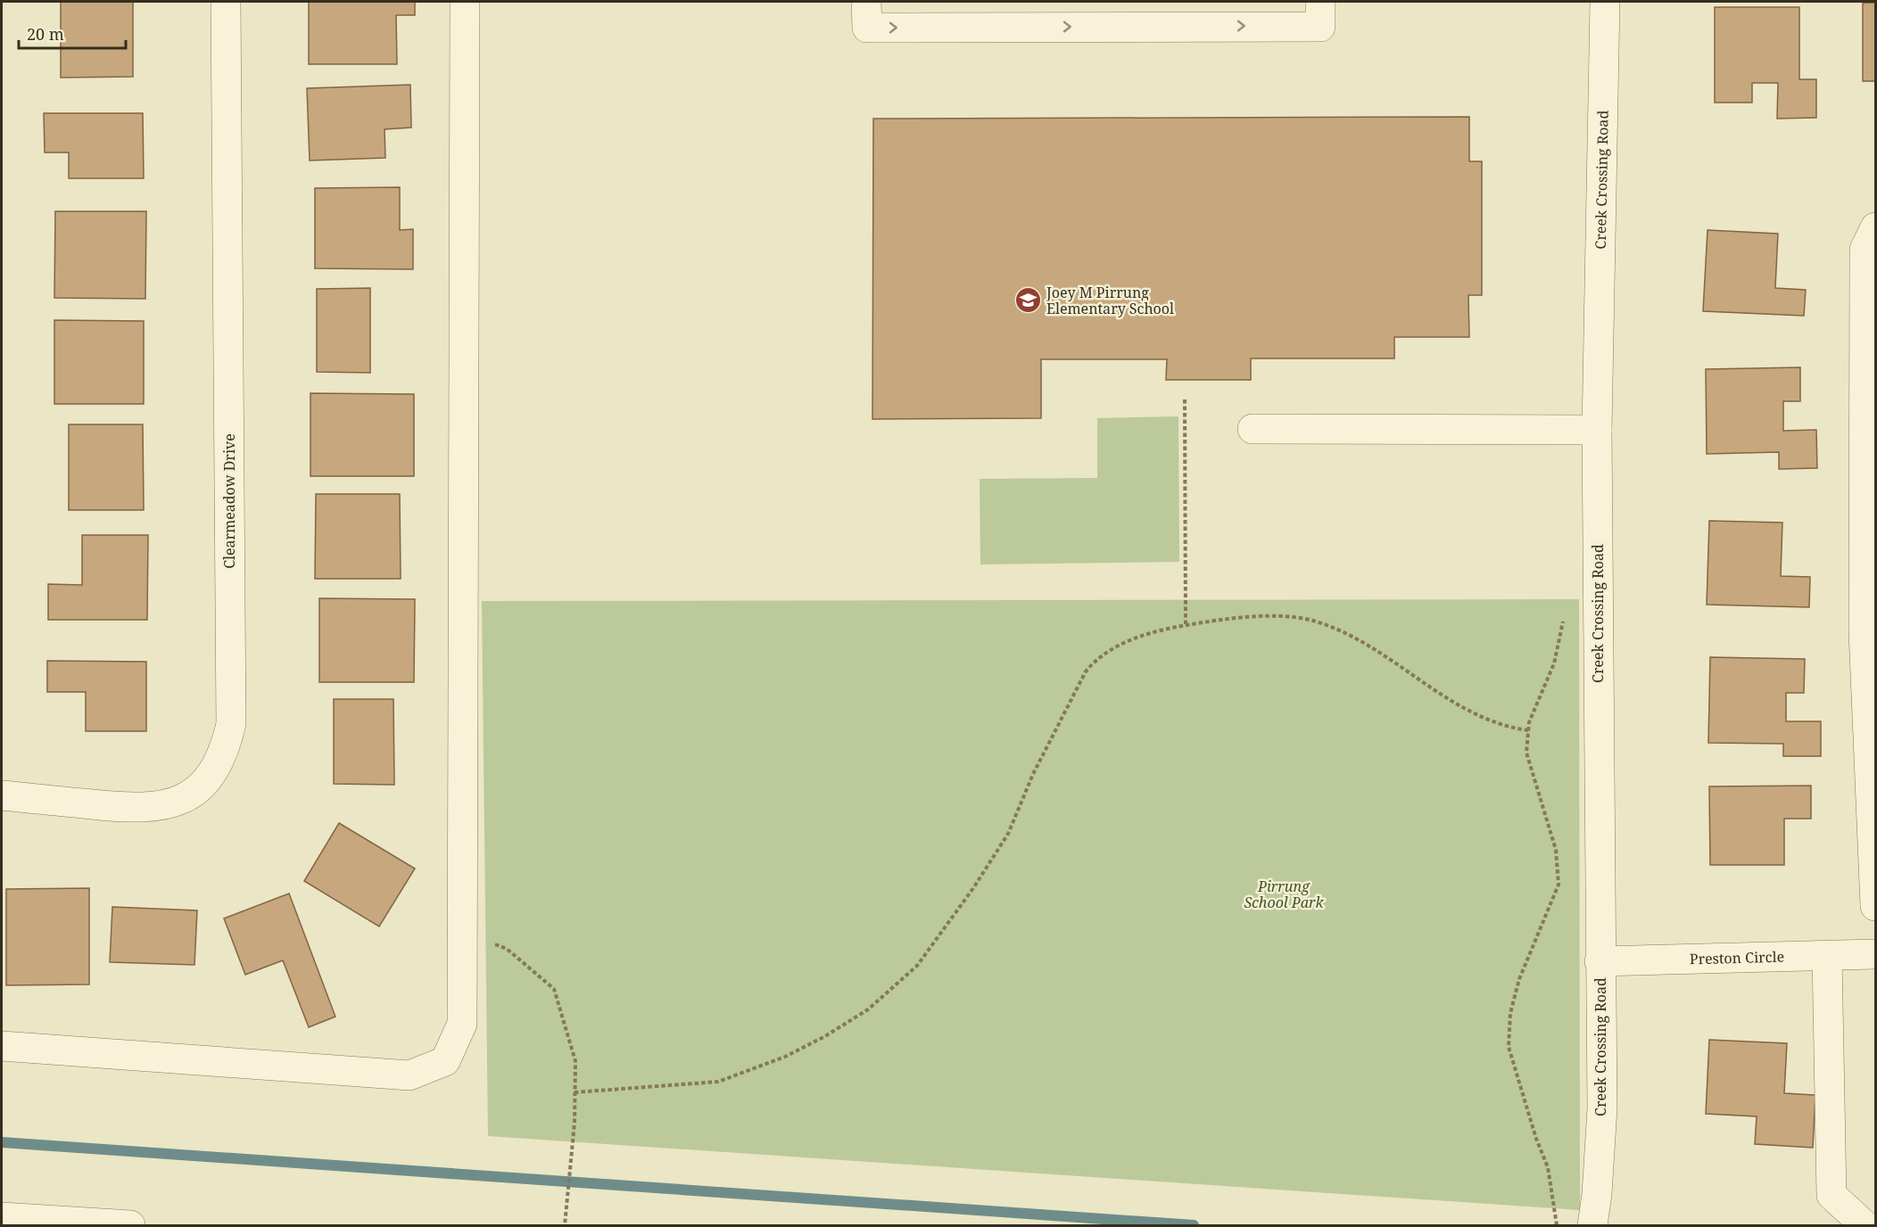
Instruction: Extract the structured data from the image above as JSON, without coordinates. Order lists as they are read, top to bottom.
{
  "streets": {
    "street": ["Creek Crossing Road", "Clearmeadow Drive", "Preston Circle"]
  },
  "crossings": [
    ["Creek Crossing Road", "Preston Circle"]
  ],
  "parks": ["Pirrung School Park"],
  "places": {
    "school or university": ["Joey M Pirrung Elementary School"]
  },
  "scale_bar": "20 m"
}
